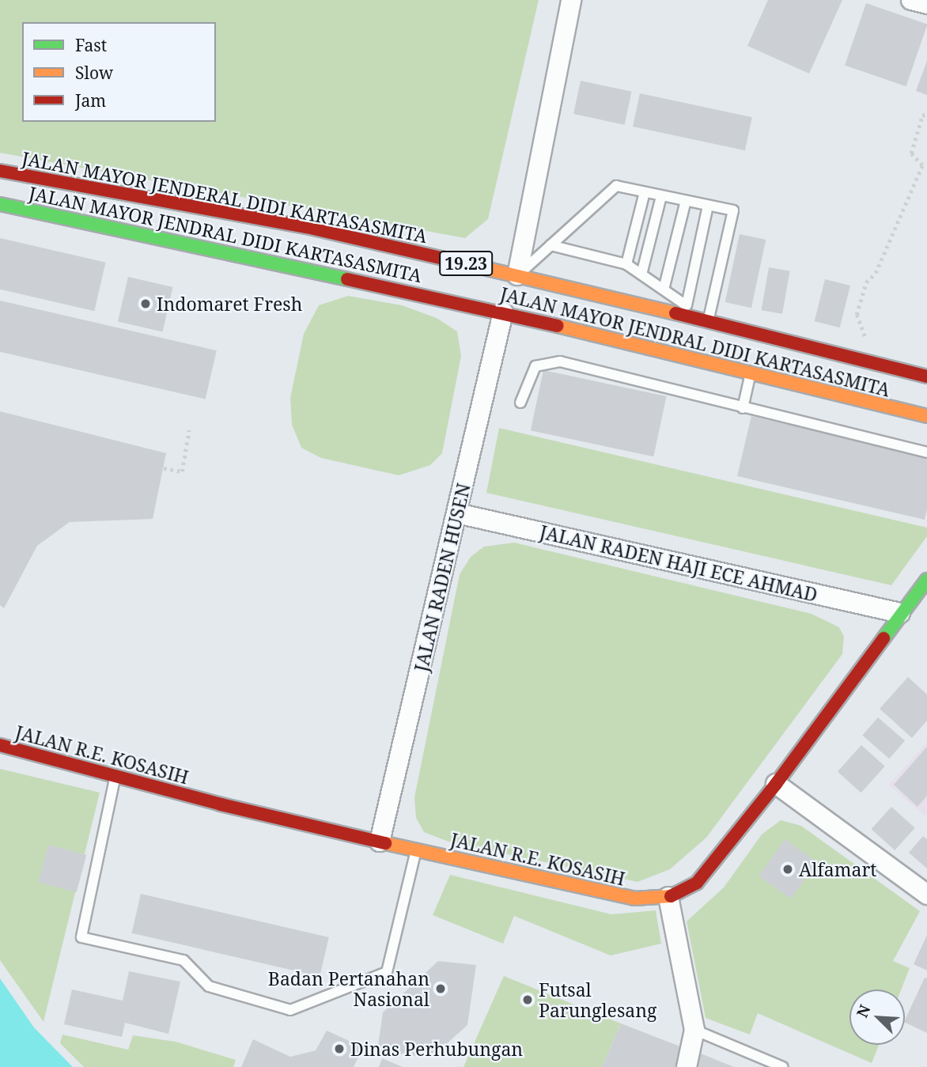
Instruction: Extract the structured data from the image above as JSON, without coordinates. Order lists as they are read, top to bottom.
{
  "streets": {
    "main road": [
      "JALAN MAYOR JENDERAL DIDI KARTASASMITA",
      "JALAN MAYOR JENDRAL DIDI KARTASASMITA",
      "19.23",
      "JALAN R.E. KOSASIH"
    ],
    "street": ["JALAN RADEN HAJI ECE AHMAD", "JALAN RADEN HUSEN"]
  },
  "crossings": [
    ["JALAN MAYOR JENDRAL DIDI KARTASASMITA", "JALAN RADEN HUSEN"],
    ["JALAN RADEN HAJI ECE AHMAD", "JALAN RADEN HUSEN"],
    ["JALAN RADEN HAJI ECE AHMAD", "JALAN R.E. KOSASIH"],
    ["JALAN RADEN HUSEN", "JALAN R.E. KOSASIH"]
  ],
  "places": [
    "Indomaret Fresh",
    "Alfamart",
    "Badan Pertanahan Nasional",
    "Futsal Parunglesang",
    "Dinas Perhubungan"
  ],
  "legend": ["Fast", "Slow", "Jam"],
  "north": "top left"
}
